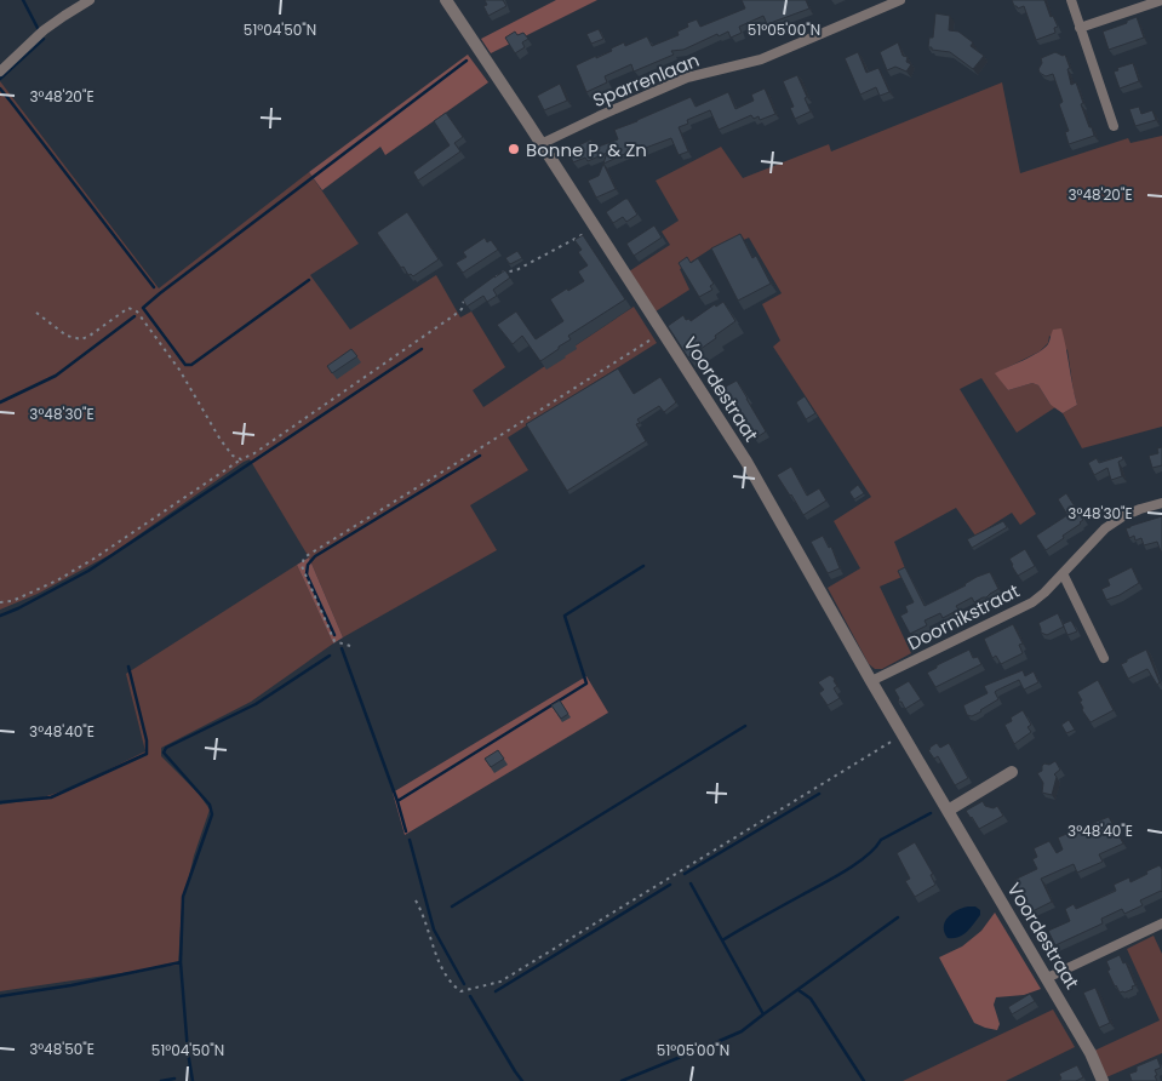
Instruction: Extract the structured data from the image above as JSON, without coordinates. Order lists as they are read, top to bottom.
{
  "streets": {
    "street": ["Sparrenlaan", "Voordestraat", "Doornikstraat"]
  },
  "crossings": [
    ["Sparrenlaan", "Voordestraat"],
    ["Voordestraat", "Doornikstraat"]
  ],
  "places": ["Bonne P. & Zn"],
  "coordinates": [
    "51°04'50\"N",
    "51°05'00\"N",
    "3°48'20\"E",
    "3°48'30\"E",
    "3°48'40\"E",
    "3°48'50\"E"
  ]
}
